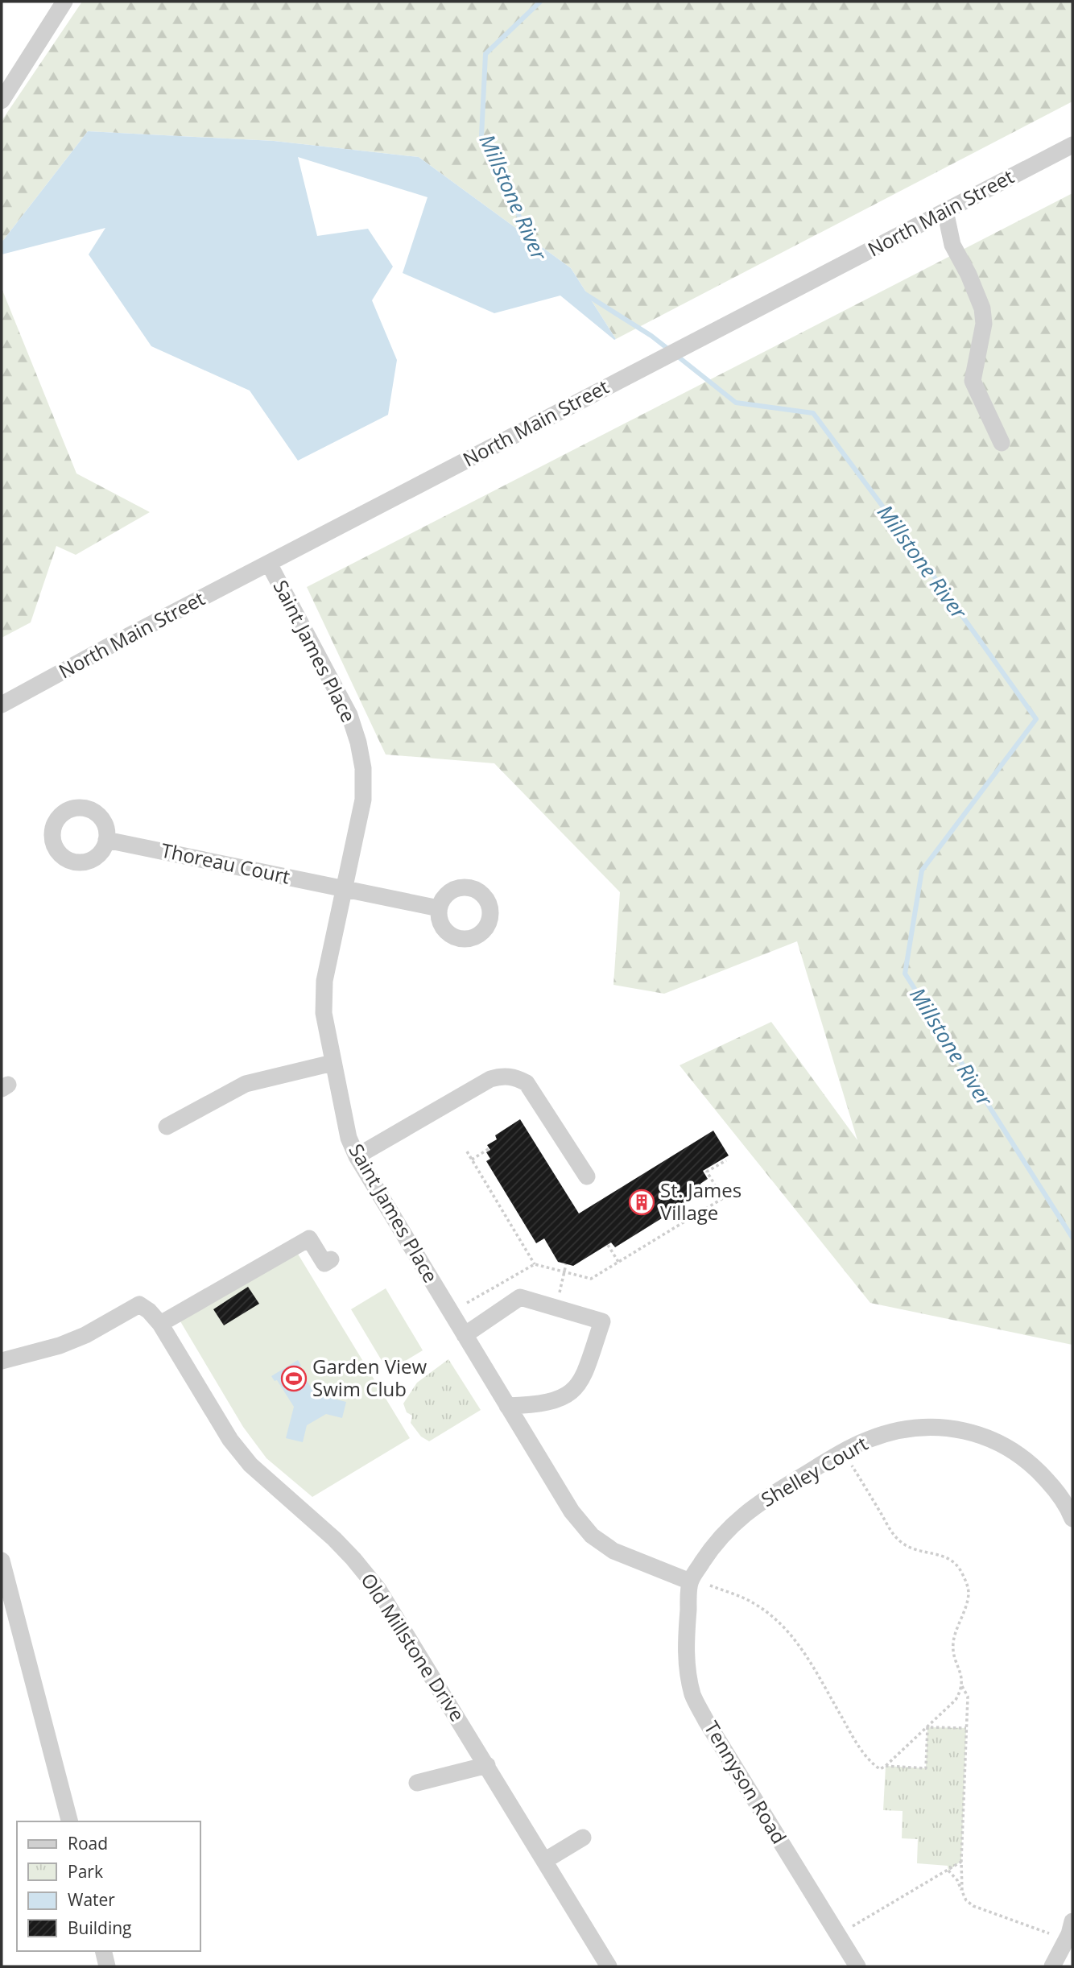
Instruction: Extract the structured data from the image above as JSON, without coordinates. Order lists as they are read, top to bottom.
{
  "streets": {
    "street": [
      "North Main Street",
      "Saint James Place",
      "Thoreau Court",
      "Shelley Court",
      "Old Millstone Drive",
      "Tennyson Road"
    ]
  },
  "crossings": [
    ["North Main Street", "Saint James Place"],
    ["Saint James Place", "Thoreau Court"],
    ["Saint James Place", "Shelley Court"],
    ["Saint James Place", "Tennyson Road"],
    ["Shelley Court", "Tennyson Road"]
  ],
  "water": ["Millstone River"],
  "places": {
    "building": ["St. James Village"],
    "sports": ["Garden View Swim Club"]
  },
  "legend": [
    "Road",
    "Park",
    "Water",
    "Building"
  ]
}
